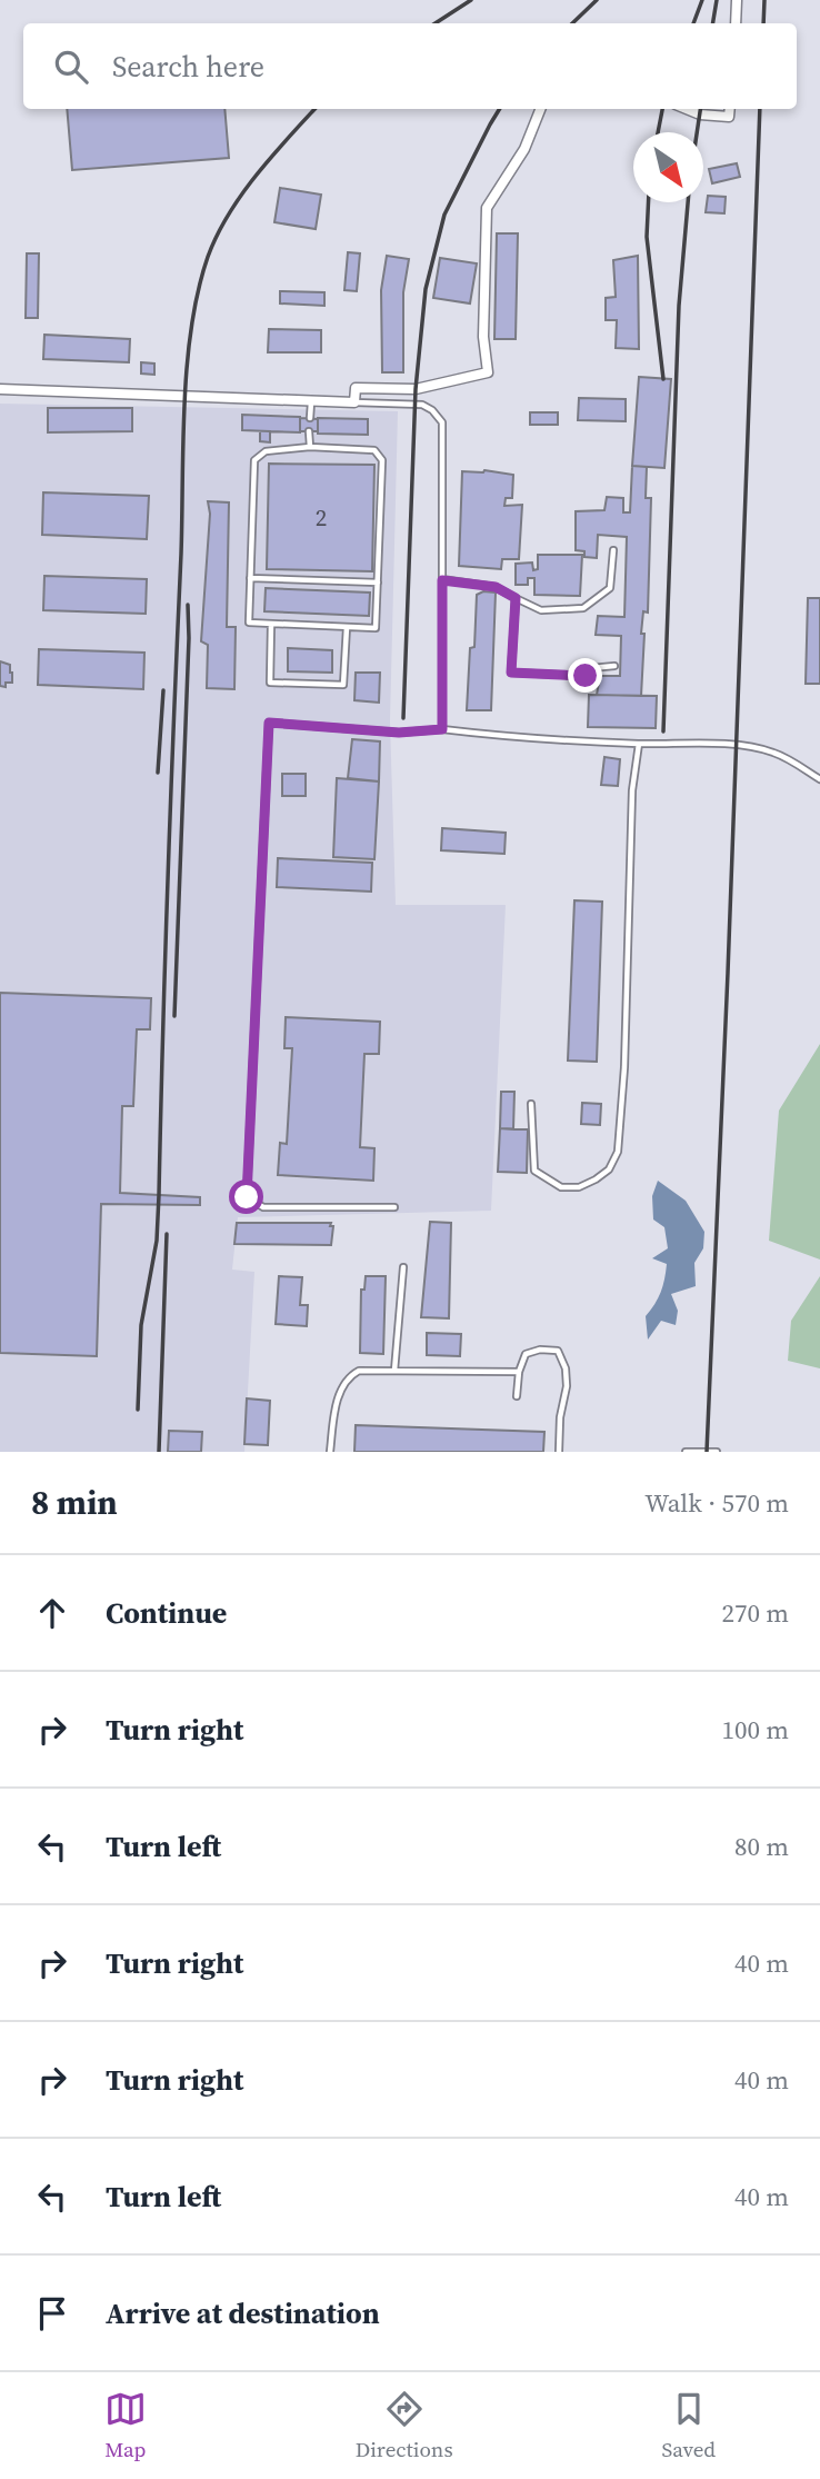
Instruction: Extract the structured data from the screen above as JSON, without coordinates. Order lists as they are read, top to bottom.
{
  "house_numbers": ["2"],
  "north": "bottom right",
  "page": {
    "search": "Search here",
    "heading": ["8 min", "Walk · 570 m"],
    "list": [
      ["Continue", "270 m"],
      ["Turn right", "100 m"],
      ["Turn left", "80 m"],
      ["Turn right", "40 m"],
      ["Turn right", "40 m"],
      ["Turn left", "40 m"],
      "Arrive at destination"
    ],
    "nav": ["Map", "Directions", "Saved"]
  }
}
